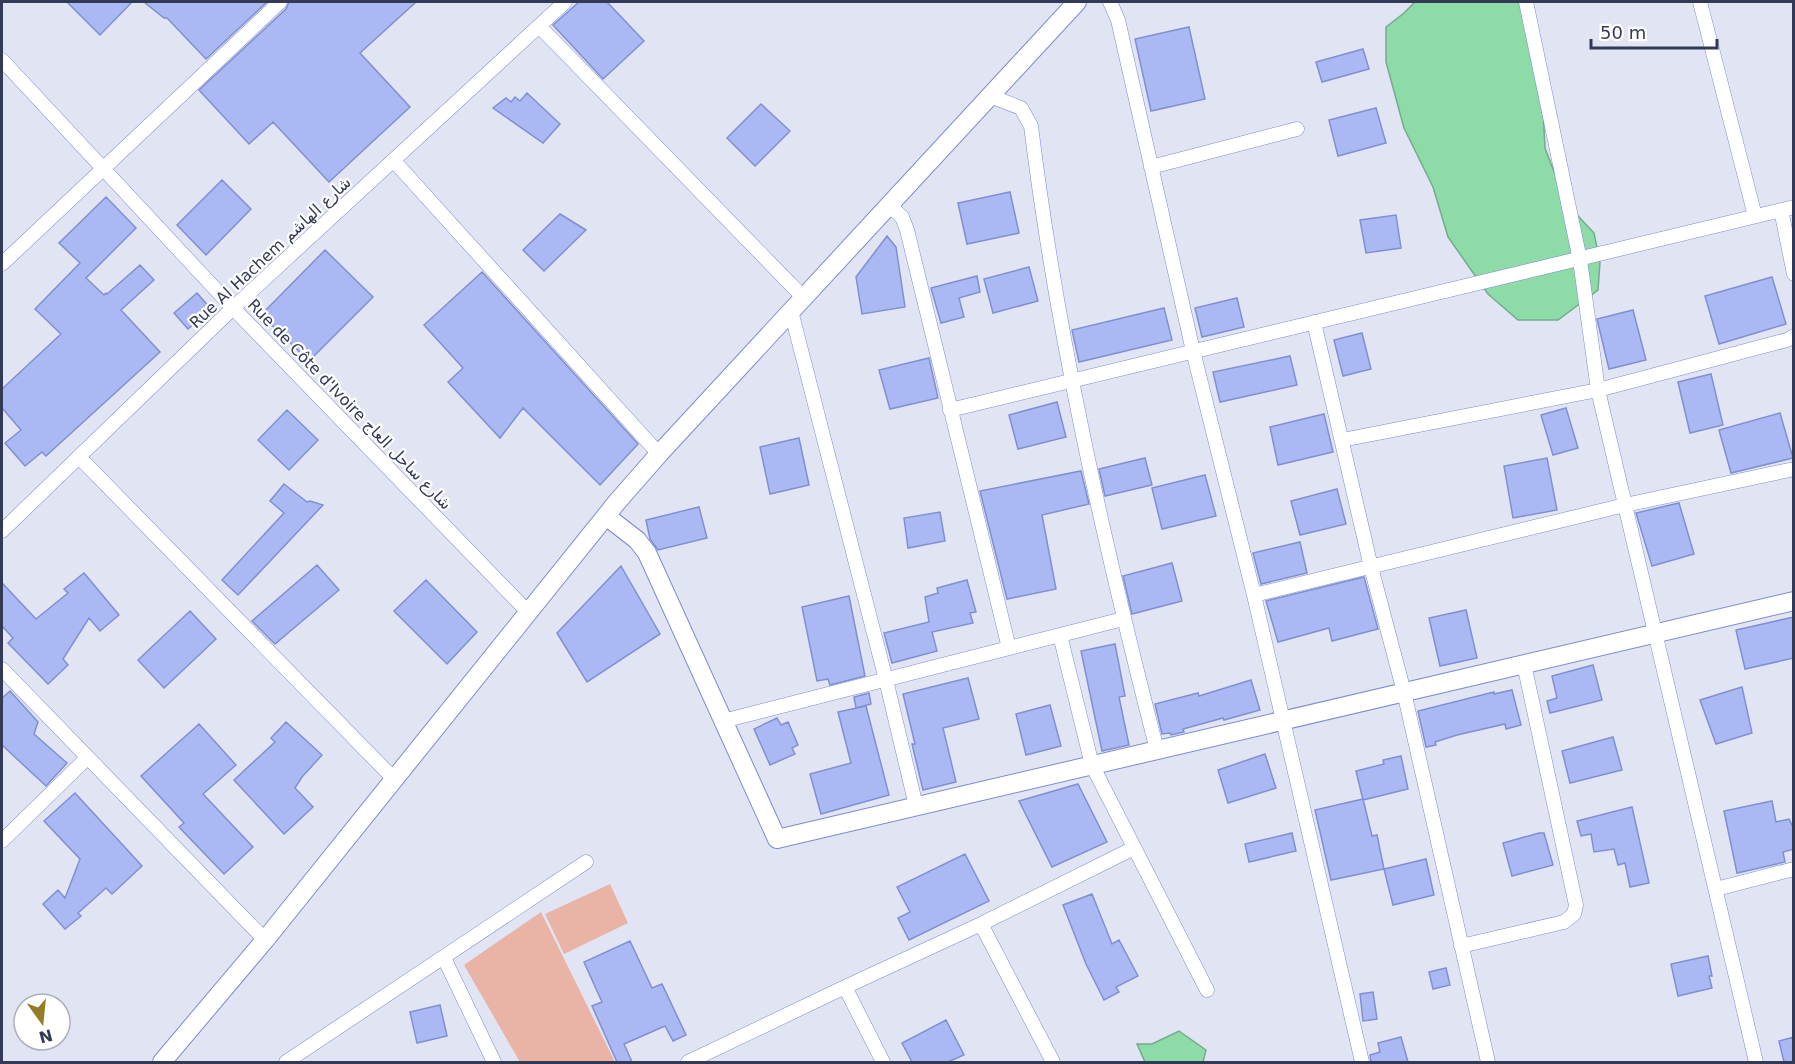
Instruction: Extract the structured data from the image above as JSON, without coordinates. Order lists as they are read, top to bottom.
{
  "streets": {
    "street": ["Rue Al Hachem شارع الهاشم", "Rue de Côte d'Ivoire شارع ساحل العاج"]
  },
  "crossings": [
    ["Rue Al Hachem شارع الهاشم", "Rue de Côte d'Ivoire شارع ساحل العاج"]
  ],
  "scale_bar": "50 m",
  "north": "bottom"
}
